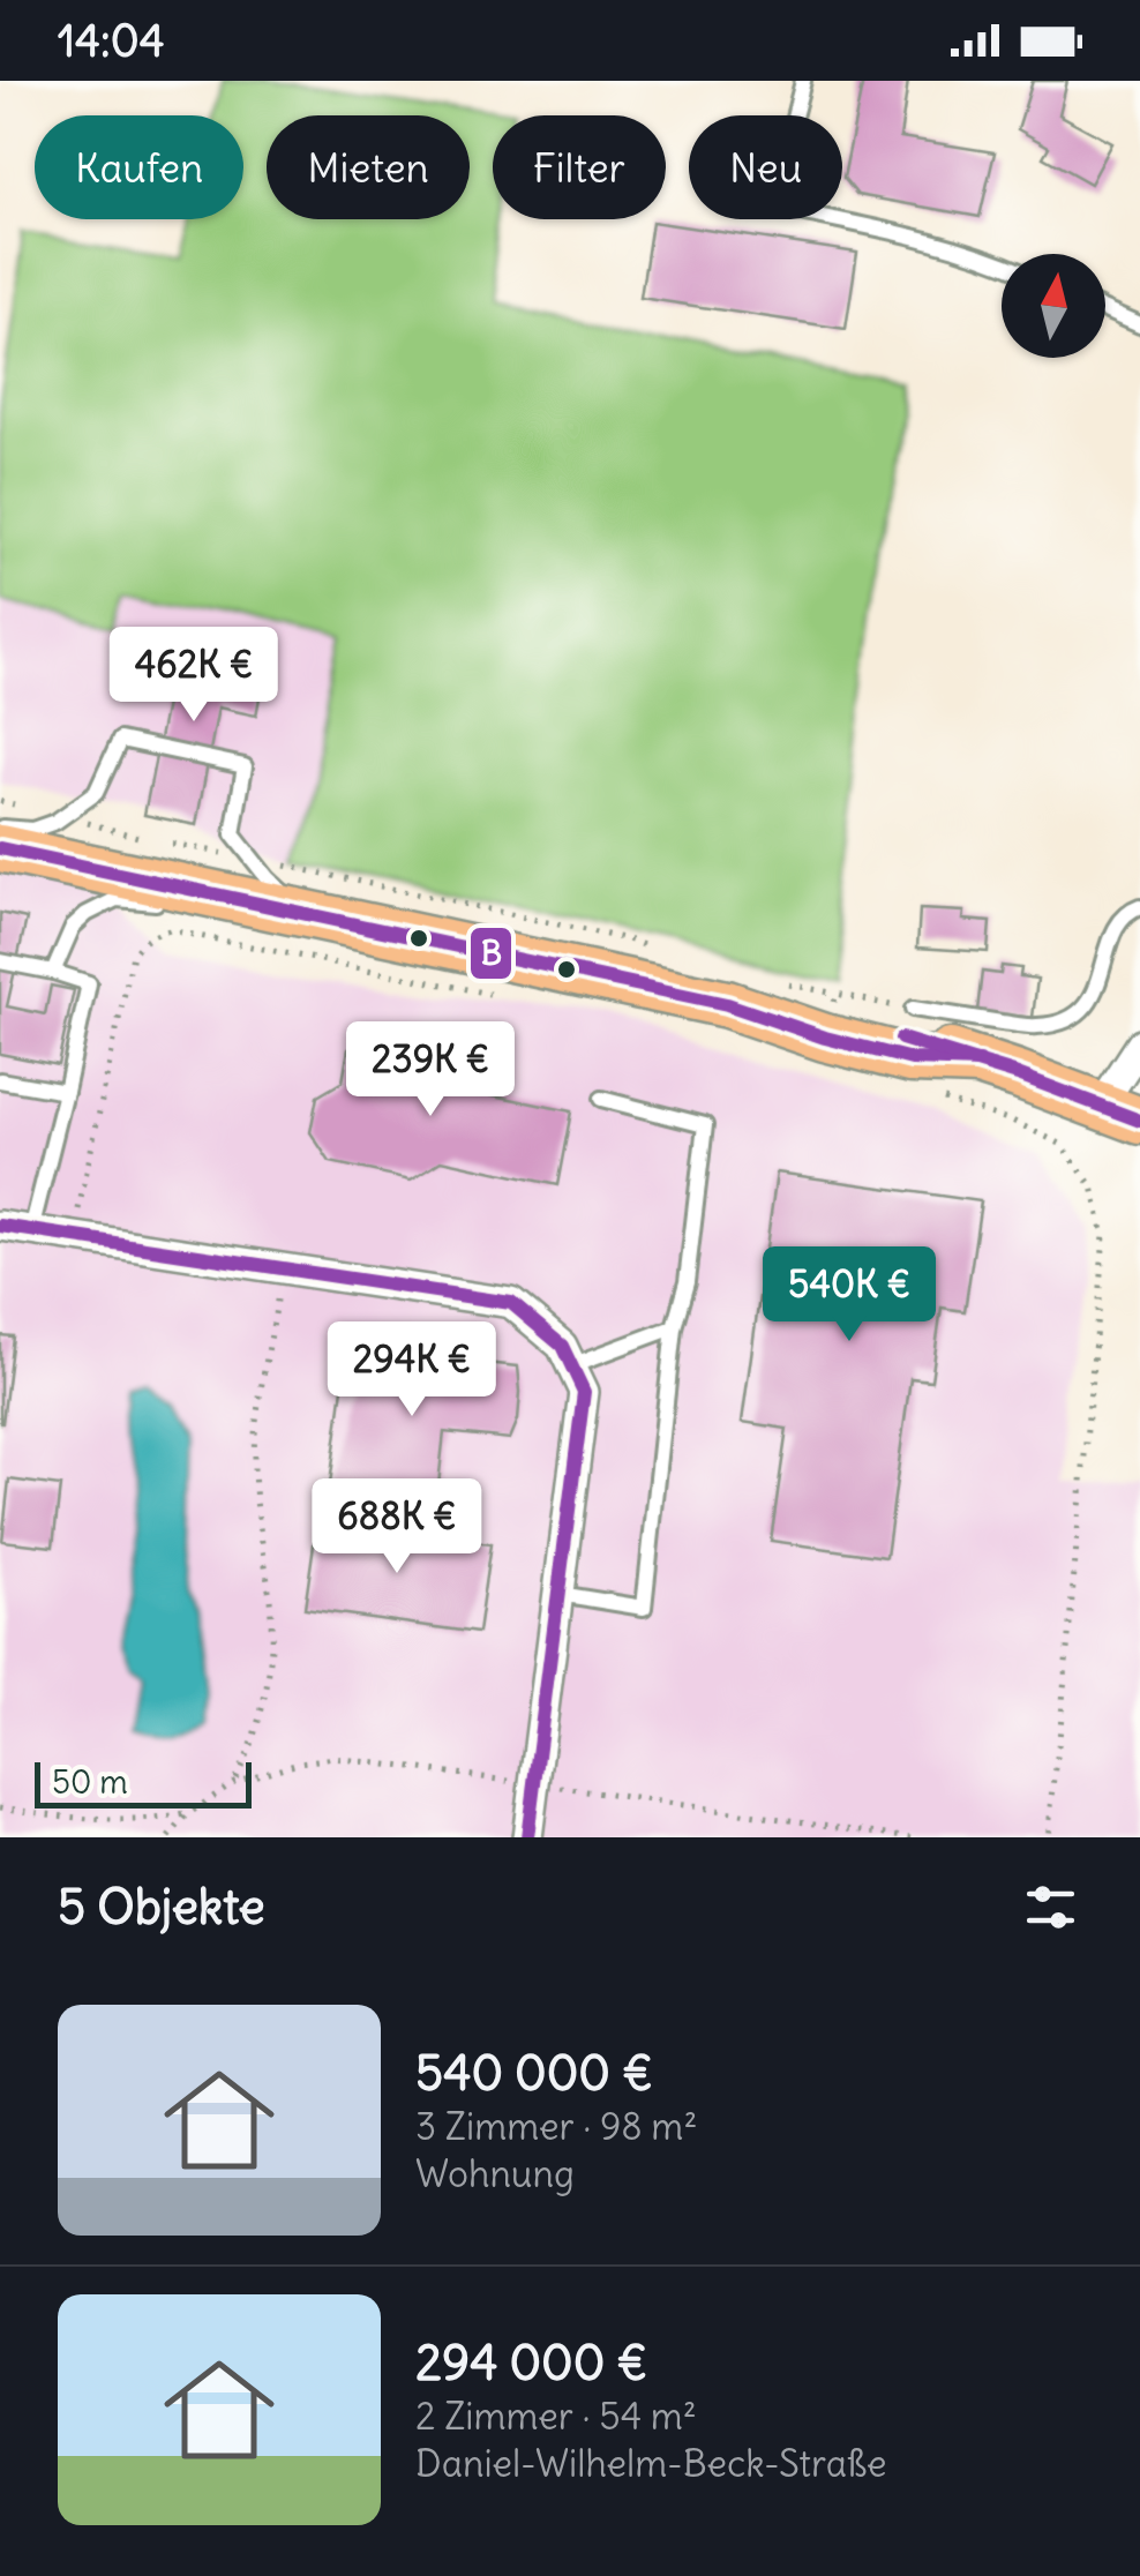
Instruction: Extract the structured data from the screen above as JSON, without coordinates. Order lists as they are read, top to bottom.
{
  "lines": ["transit line B"],
  "scale_bar": "50 m",
  "north": "top",
  "page": {
    "status": "14:04",
    "chip": [
      "Kaufen",
      "Mieten",
      "Filter",
      "Neu"
    ],
    "price": [
      "462K €",
      "239K €",
      "540K €",
      "294K €",
      "688K €"
    ],
    "scale": "50 m",
    "heading": "5 Objekte",
    "list": [
      {
        "name": "540 000 €",
        "note": "3 Zimmer · 98 m² · Wohnung"
      },
      {
        "name": "294 000 €",
        "note": "2 Zimmer · 54 m² · Daniel-Wilhelm-Beck-Straße"
      }
    ]
  }
}
